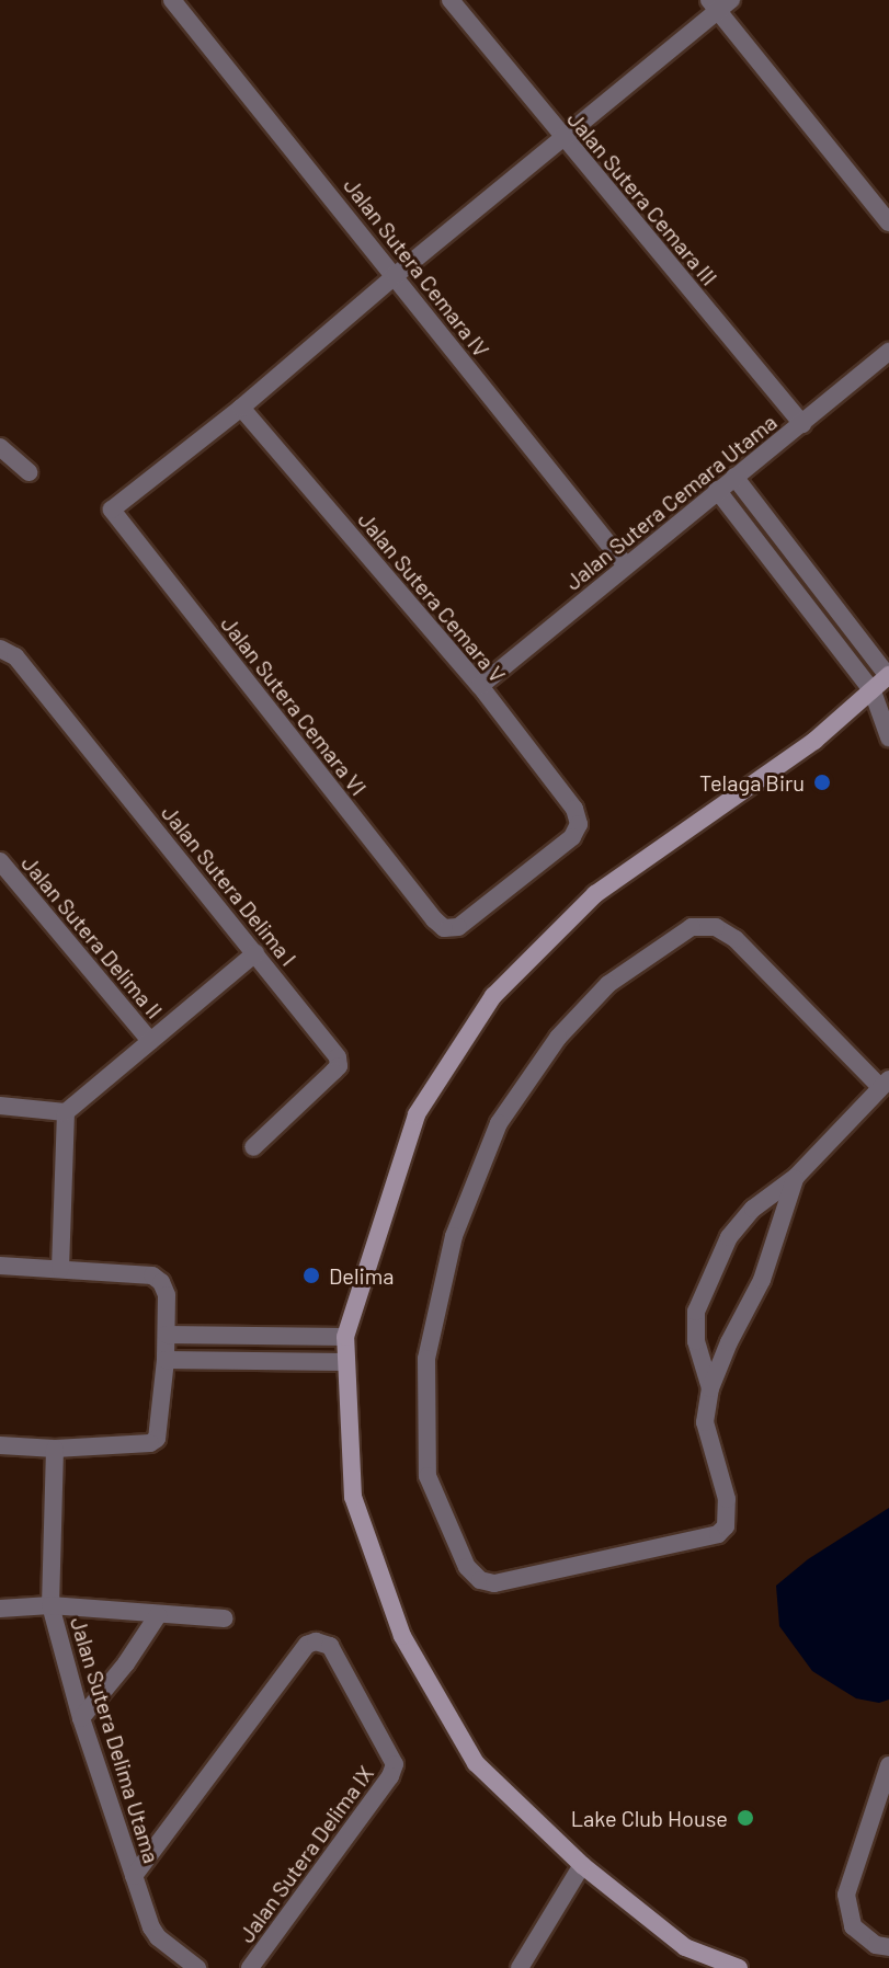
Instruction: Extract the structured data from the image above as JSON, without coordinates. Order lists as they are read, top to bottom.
{
  "streets": {
    "street": [
      "Jalan Sutera Cemara III",
      "Jalan Sutera Cemara IV",
      "Jalan Sutera Cemara Utama",
      "Jalan Sutera Cemara V",
      "Jalan Sutera Cemara VI",
      "Jalan Sutera Delima I",
      "Jalan Sutera Delima II",
      "Jalan Sutera Delima Utama",
      "Jalan Sutera Delima IX"
    ]
  },
  "crossings": [
    ["Jalan Sutera Cemara III", "Jalan Sutera Cemara Utama"],
    ["Jalan Sutera Cemara IV", "Jalan Sutera Cemara Utama"],
    ["Jalan Sutera Cemara Utama", "Jalan Sutera Cemara V"],
    ["Jalan Sutera Cemara V", "Jalan Sutera Cemara VI"],
    ["Jalan Sutera Delima Utama", "Jalan Sutera Delima IX"]
  ],
  "places": ["Telaga Biru", "Delima", "Lake Club House"]
}
